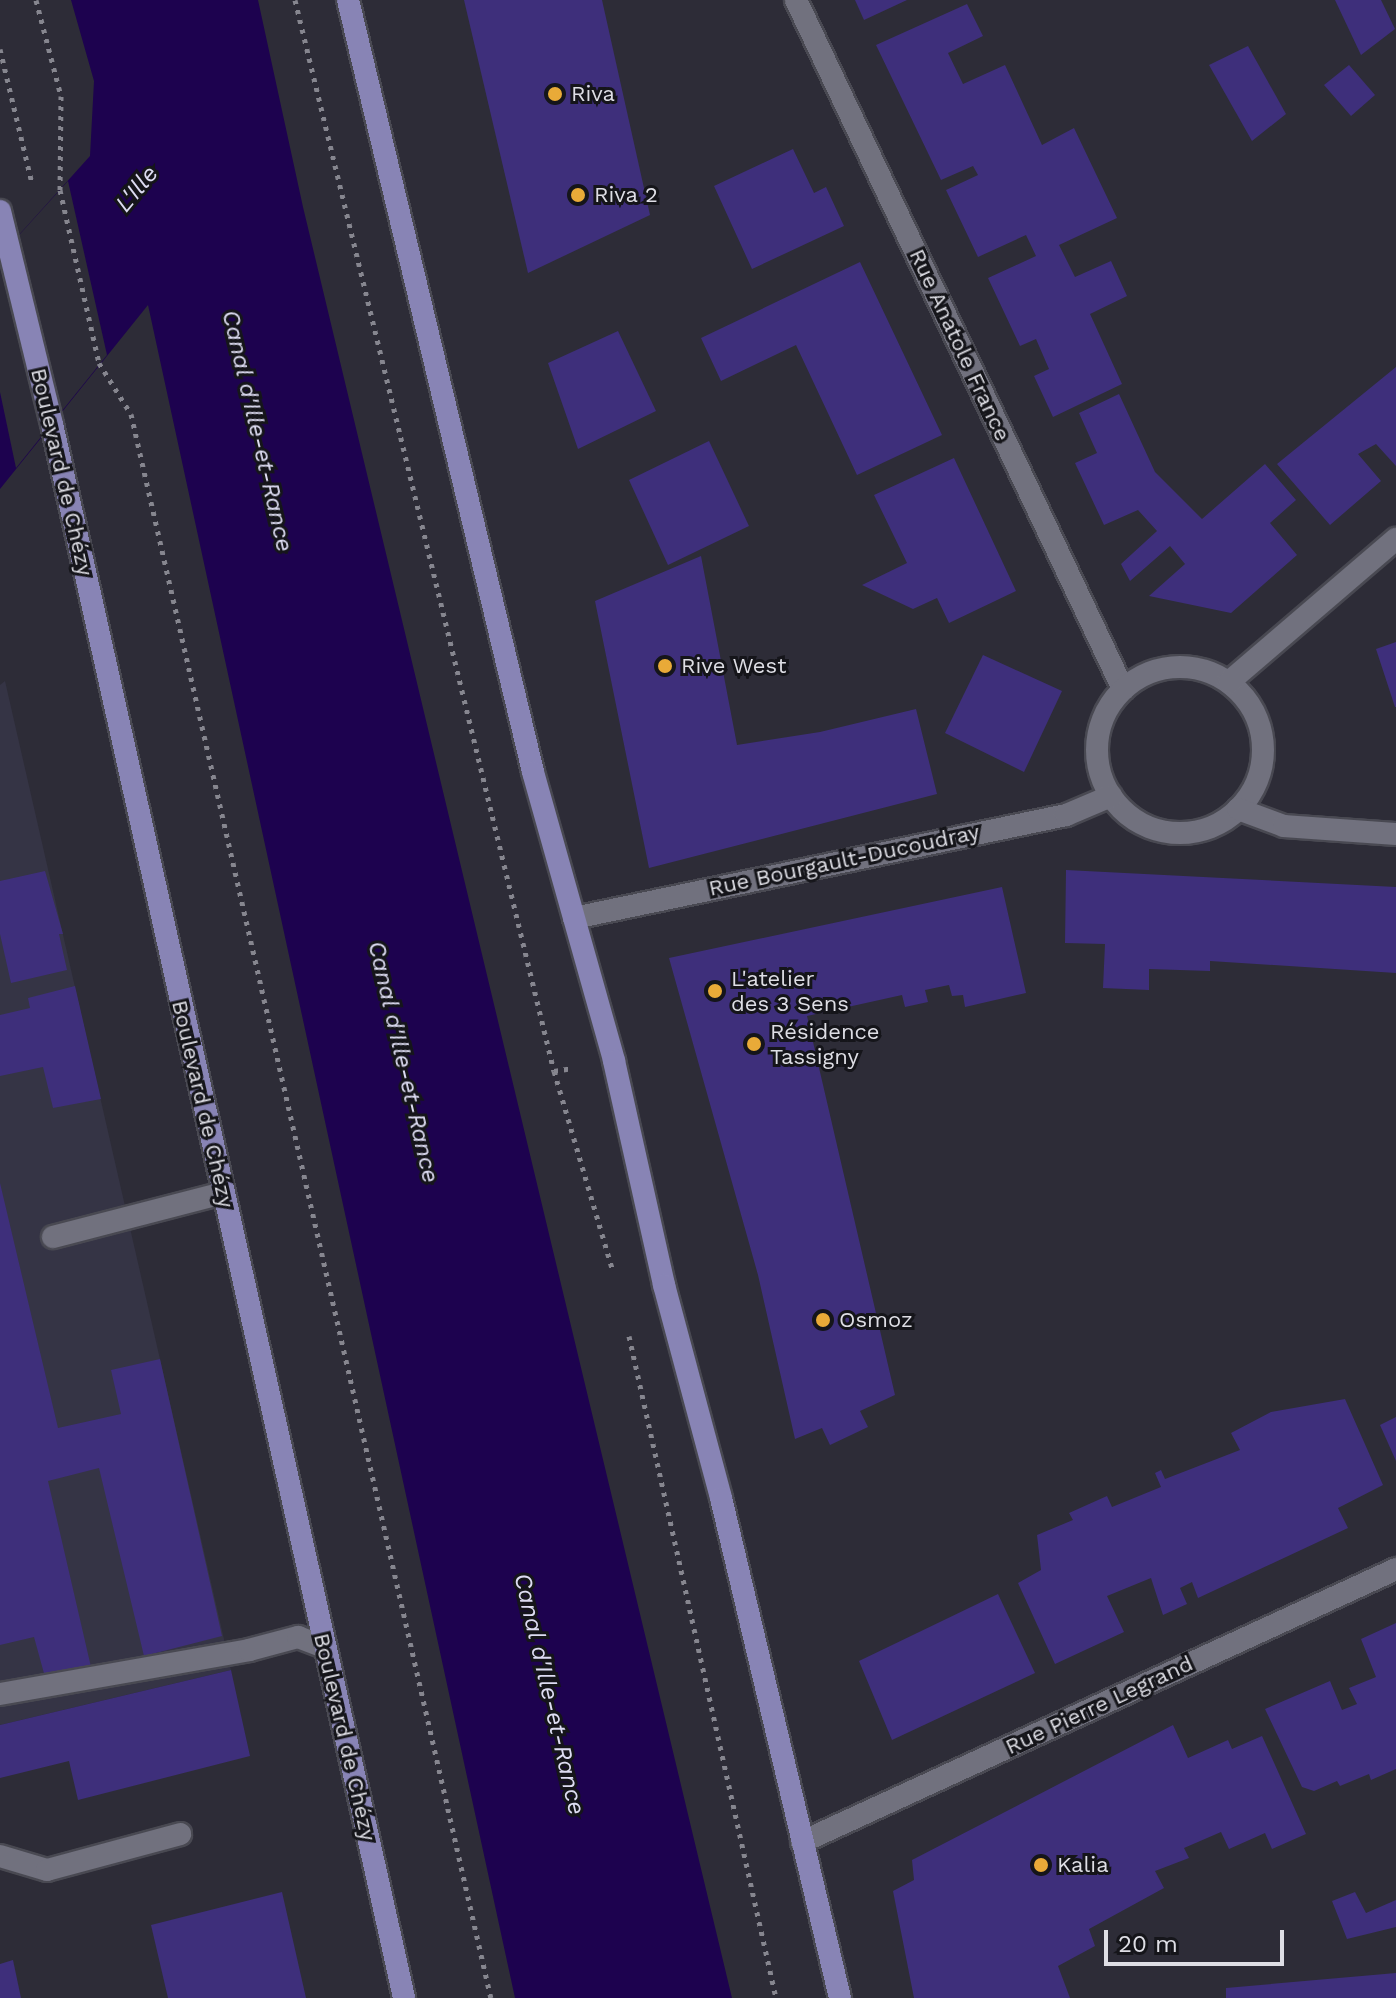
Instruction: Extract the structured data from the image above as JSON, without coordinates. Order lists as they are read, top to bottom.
{
  "streets": {
    "main road": ["Boulevard de Chézy"],
    "street": ["Rue Anatole France", "Rue Bourgault-Ducoudray", "Rue Pierre Legrand"]
  },
  "crossings": [
    ["Rue Anatole France", "Rue Bourgault-Ducoudray"]
  ],
  "water": ["L'Ille", "Canal d'Ille-et-Rance"],
  "places": [
    "Riva",
    "Riva 2",
    "Rive West",
    "L'atelier des 3 Sens",
    "Résidence Tassigny",
    "Osmoz",
    "Kalia"
  ],
  "scale_bar": "20 m"
}
